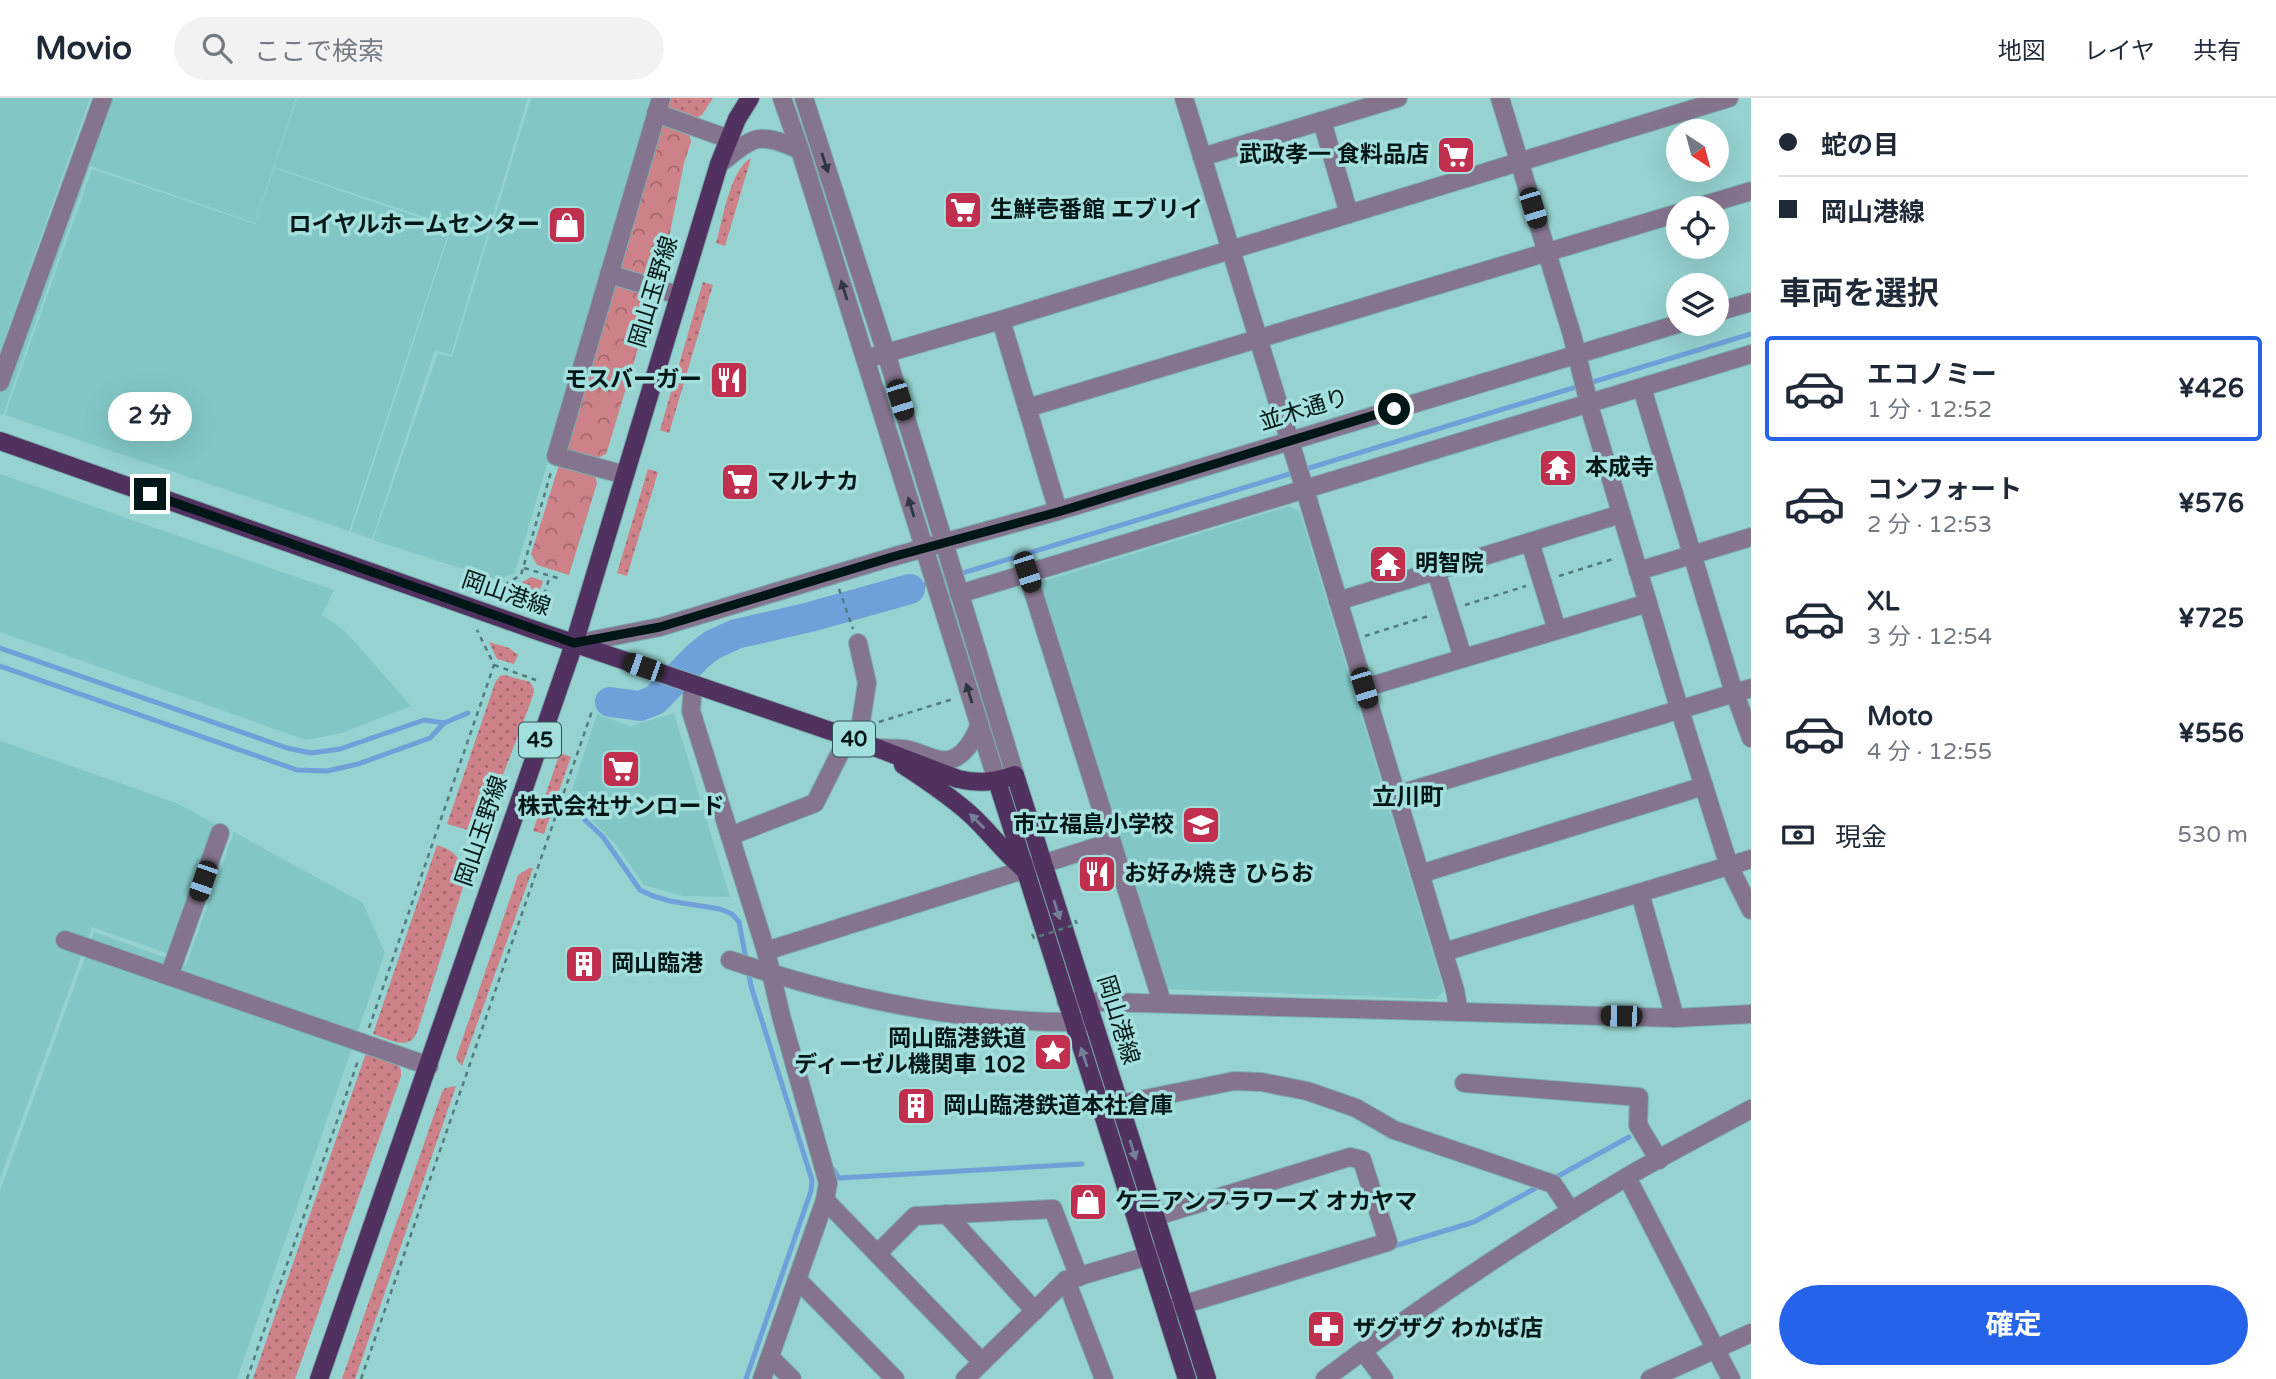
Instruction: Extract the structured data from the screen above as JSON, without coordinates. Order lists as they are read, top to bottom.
{
  "streets": {
    "main road": [
      "岡山玉野線",
      "岡山港線",
      "40",
      "45"
    ],
    "street": ["並木通り"]
  },
  "crossings": [
    ["岡山玉野線", "並木通り"],
    ["岡山玉野線", "岡山港線"],
    ["並木通り", "岡山港線"],
    ["岡山港線", "40"]
  ],
  "districts": ["立川町"],
  "places": {
    "supermarket": [
      "武政孝一 食料品店",
      "生鮮壱番館 エブリイ",
      "マルナカ",
      "株式会社サンロード"
    ],
    "shop": ["ロイヤルホームセンター", "ケニアンフラワーズ オカヤマ"],
    "restaurant": ["モスバーガー", "お好み焼き ひらお"],
    "temple": ["本成寺", "明智院"],
    "school or university": ["市立福島小学校"],
    "building": ["岡山臨港", "岡山臨港鉄道本社倉庫"],
    "place": ["岡山臨港鉄道 ディーゼル機関車 102"],
    "pharmacy": ["ザグザグ わかば店"]
  },
  "north": "bottom right",
  "page": {
    "header": "Movio",
    "search": "ここで検索",
    "nav": ["地図", "レイヤ", "共有"],
    "banner": ["蛇の目", "岡山港線"],
    "heading": "車両を選択",
    "list": [
      {
        "name": "エコノミー",
        "note": "1 分 · 12:52",
        "value": "¥426"
      },
      {
        "name": "コンフォート",
        "note": "2 分 · 12:53",
        "value": "¥576"
      },
      {
        "name": "XL",
        "note": "3 分 · 12:54",
        "value": "¥725"
      },
      {
        "name": "Moto",
        "note": "4 分 · 12:55",
        "value": "¥556"
      }
    ],
    "bubble": "2 分",
    "pay": ["現金", "530 m"],
    "buttons": "確定"
  }
}
